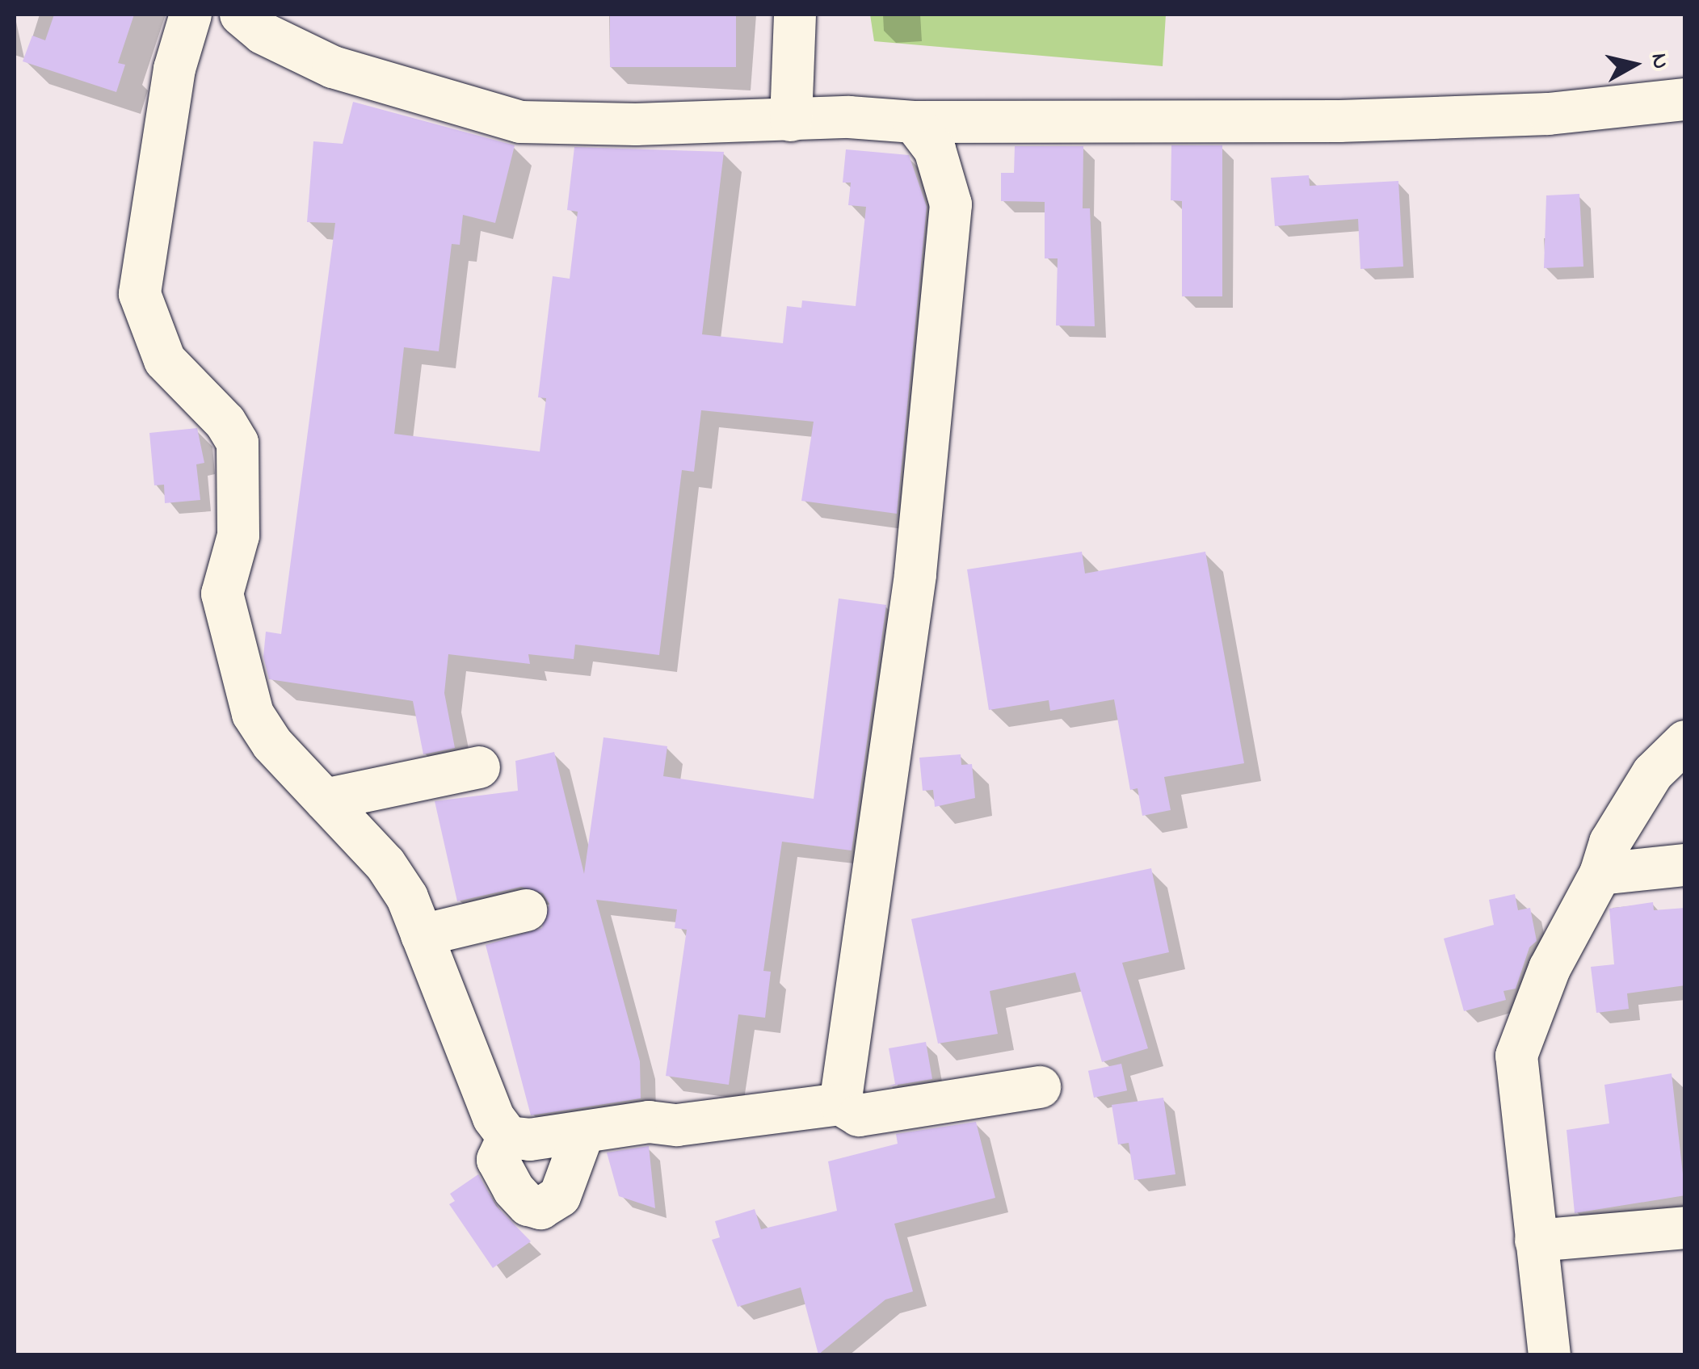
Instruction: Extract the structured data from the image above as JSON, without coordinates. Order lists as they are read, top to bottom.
{
  "north": "right"
}
